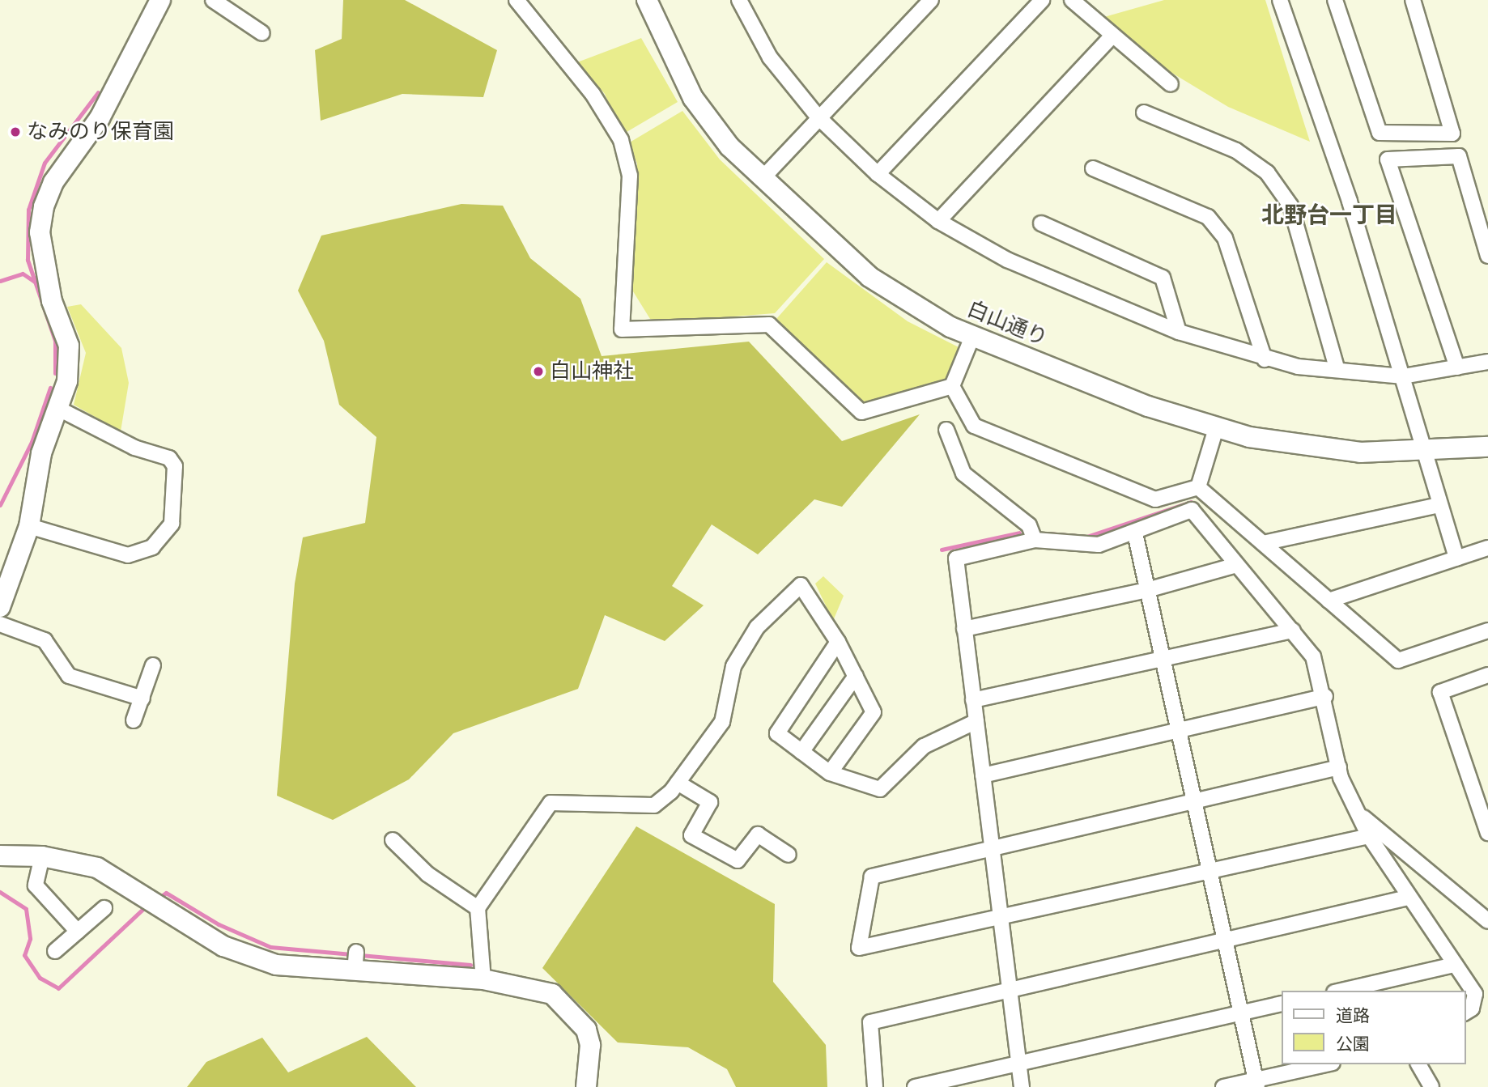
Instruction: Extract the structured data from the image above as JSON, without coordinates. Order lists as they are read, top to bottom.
{
  "streets": {
    "street": ["白山通り"]
  },
  "districts": ["北野台一丁目"],
  "places": ["なみのり保育園", "白山神社"],
  "legend": ["道路", "公園"]
}
